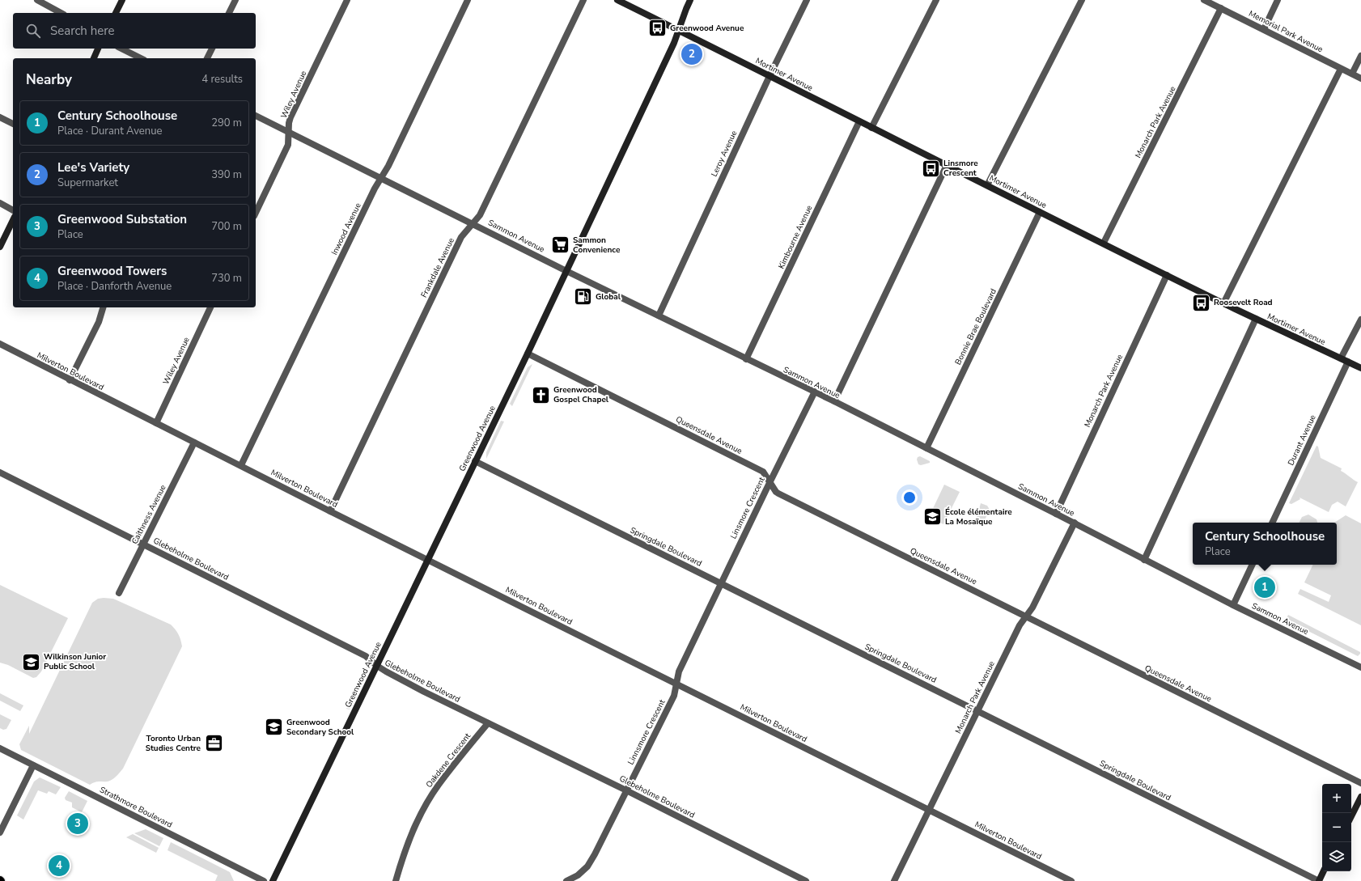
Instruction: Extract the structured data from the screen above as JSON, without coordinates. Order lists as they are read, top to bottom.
{
  "streets": {
    "street": [
      "Memorial Park Avenue",
      "Mortimer Avenue",
      "Wiley Avenue",
      "Monarch Park Avenue",
      "Leroy Avenue",
      "Inwood Avenue",
      "Sammon Avenue",
      "Kimbourne Avenue",
      "Frankdale Avenue",
      "Bonnie Brae Boulevard",
      "Milverton Boulevard",
      "Queensdale Avenue",
      "Greenwood Avenue",
      "Durant Avenue",
      "Linsmore Crescent",
      "Caithness Avenue",
      "Springdale Boulevard",
      "Glebeholme Boulevard",
      "Linnsmore Crescent",
      "Oakdene Crescent",
      "Strathmore Boulevard"
    ]
  },
  "crossings": [
    ["Memorial Park Avenue", "Monarch Park Avenue"],
    ["Mortimer Avenue", "Monarch Park Avenue"],
    ["Mortimer Avenue", "Leroy Avenue"],
    ["Mortimer Avenue", "Kimbourne Avenue"],
    ["Mortimer Avenue", "Bonnie Brae Boulevard"],
    ["Mortimer Avenue", "Greenwood Avenue"],
    ["Mortimer Avenue", "Durant Avenue"],
    ["Wiley Avenue", "Sammon Avenue"],
    ["Wiley Avenue", "Milverton Boulevard"],
    ["Monarch Park Avenue", "Sammon Avenue"],
    ["Monarch Park Avenue", "Milverton Boulevard"],
    ["Monarch Park Avenue", "Queensdale Avenue"],
    ["Monarch Park Avenue", "Springdale Boulevard"],
    ["Leroy Avenue", "Sammon Avenue"],
    ["Inwood Avenue", "Sammon Avenue"],
    ["Inwood Avenue", "Milverton Boulevard"],
    ["Sammon Avenue", "Kimbourne Avenue"],
    ["Sammon Avenue", "Frankdale Avenue"],
    ["Sammon Avenue", "Bonnie Brae Boulevard"],
    ["Sammon Avenue", "Greenwood Avenue"],
    ["Sammon Avenue", "Linsmore Crescent"],
    ["Frankdale Avenue", "Milverton Boulevard"],
    ["Milverton Boulevard", "Greenwood Avenue"],
    ["Milverton Boulevard", "Caithness Avenue"],
    ["Milverton Boulevard", "Linnsmore Crescent"],
    ["Queensdale Avenue", "Greenwood Avenue"],
    ["Queensdale Avenue", "Linsmore Crescent"],
    ["Greenwood Avenue", "Springdale Boulevard"],
    ["Greenwood Avenue", "Glebeholme Boulevard"],
    ["Linsmore Crescent", "Springdale Boulevard"],
    ["Linsmore Crescent", "Linnsmore Crescent"],
    ["Caithness Avenue", "Glebeholme Boulevard"],
    ["Glebeholme Boulevard", "Linnsmore Crescent"],
    ["Glebeholme Boulevard", "Oakdene Crescent"]
  ],
  "places": {
    "bus stop": ["Greenwood Avenue", "Linsmore Crescent", "Roosevelt Road"],
    "supermarket": ["Sammon Convenience"],
    "fuel station": ["Global"],
    "church": ["Greenwood Gospel Chapel"],
    "school or university": ["École élémentaire La Mosaïque", "Wilkinson Junior Public School", "Greenwood Secondary School"],
    "office": ["Toronto Urban Studies Centre"]
  },
  "page": {
    "search": "Search here",
    "pins": [
      "2",
      "1",
      "3",
      "4"
    ],
    "heading": ["Nearby", "4 results"],
    "list": [
      {
        "mark": "1",
        "name": "Century Schoolhouse",
        "note": "Place · Durant Avenue",
        "value": "290 m"
      },
      {
        "mark": "2",
        "name": "Lee's Variety",
        "note": "Supermarket",
        "value": "390 m"
      },
      {
        "mark": "3",
        "name": "Greenwood Substation",
        "note": "Place",
        "value": "700 m"
      },
      {
        "mark": "4",
        "name": "Greenwood Towers",
        "note": "Place · Danforth Avenue",
        "value": "730 m"
      }
    ],
    "popup": ["Century Schoolhouse", "Place"],
    "map_buttons": ["+", "−"]
  }
}
